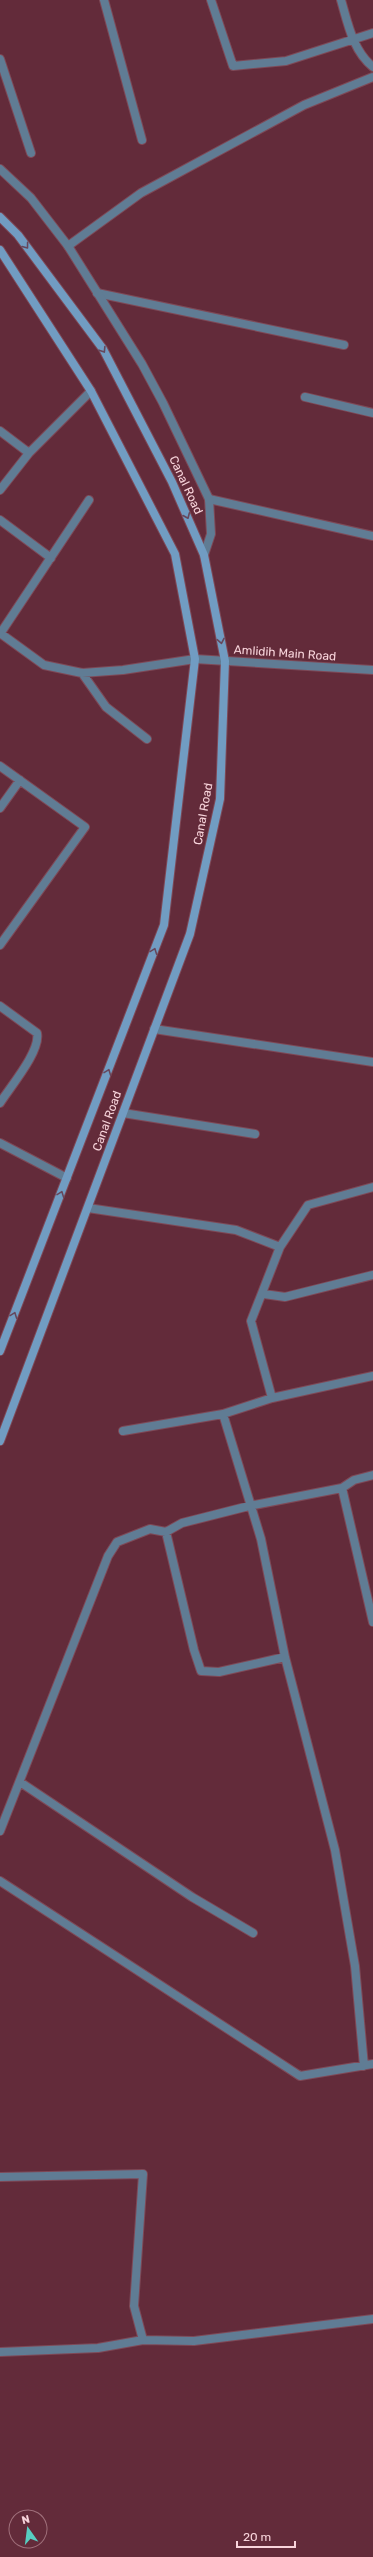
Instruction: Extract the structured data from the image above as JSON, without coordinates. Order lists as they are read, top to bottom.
{
  "streets": {
    "main road": ["Canal Road"],
    "street": ["Amlidih Main Road"]
  },
  "crossings": [
    ["Canal Road", "Amlidih Main Road"]
  ],
  "scale_bar": "20 m",
  "north": "top"
}
